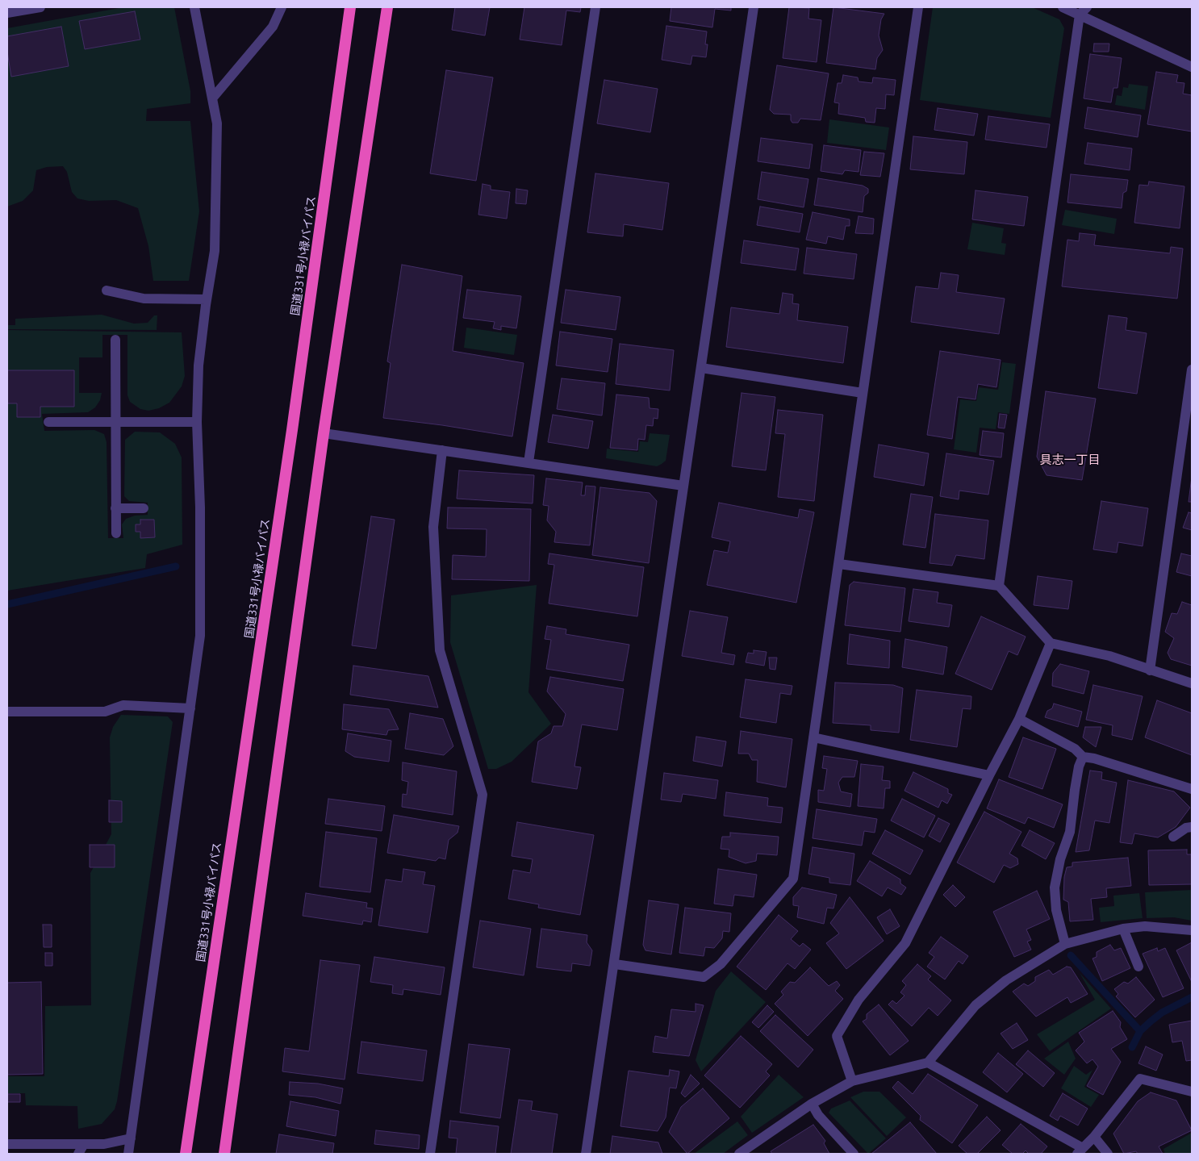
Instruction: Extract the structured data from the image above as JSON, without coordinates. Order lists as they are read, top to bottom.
{
  "streets": {
    "highway": ["国道331号小禄バイパス"]
  },
  "districts": ["具志一丁目"]
}
